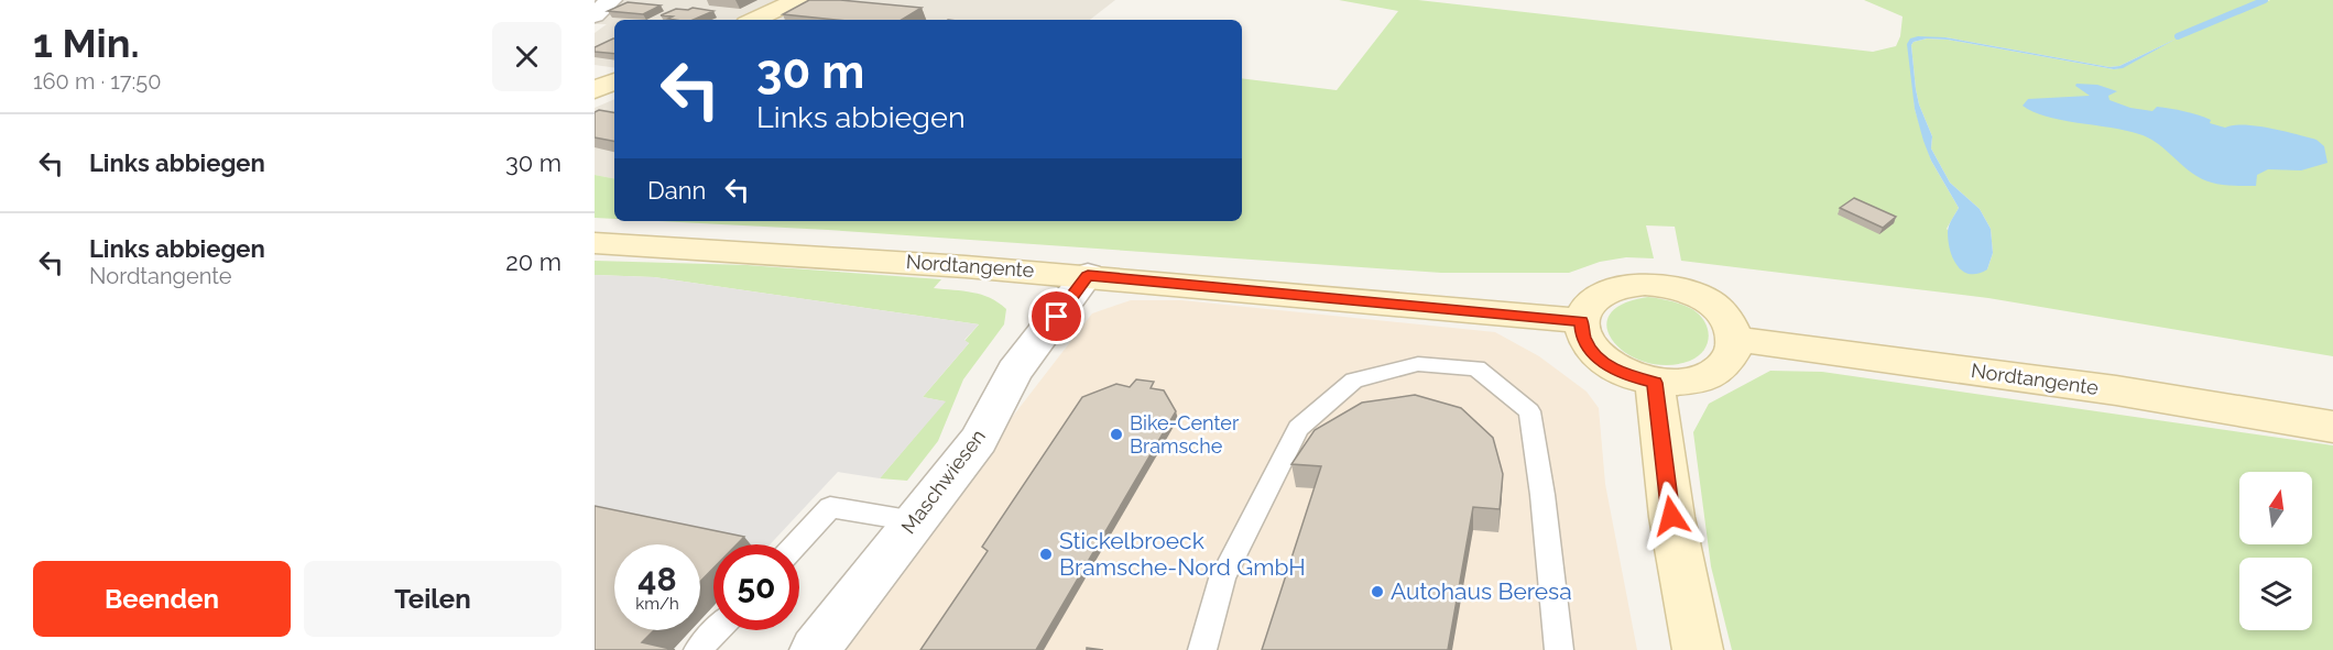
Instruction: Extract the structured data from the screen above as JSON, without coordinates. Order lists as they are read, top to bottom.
{
  "streets": {
    "street": ["Nordtangente", "Maschwiesen"]
  },
  "crossings": [
    ["Nordtangente", "Maschwiesen"]
  ],
  "places": ["Bike-Center Bramsche", "Stickelbroeck Bramsche-Nord GmbH", "Autohaus Beresa"],
  "north": "top",
  "page": {
    "heading": ["1 Min.", "160 m · 17:50"],
    "turn": ["30 m", "Links abbiegen"],
    "list": [
      {
        "name": "Links abbiegen",
        "value": "30 m"
      },
      {
        "name": "Links abbiegen",
        "note": "Nordtangente",
        "value": "20 m"
      }
    ],
    "then": "Dann",
    "speed": "48 km/h",
    "limit": "50",
    "buttons": ["Beenden", "Teilen"]
  }
}
